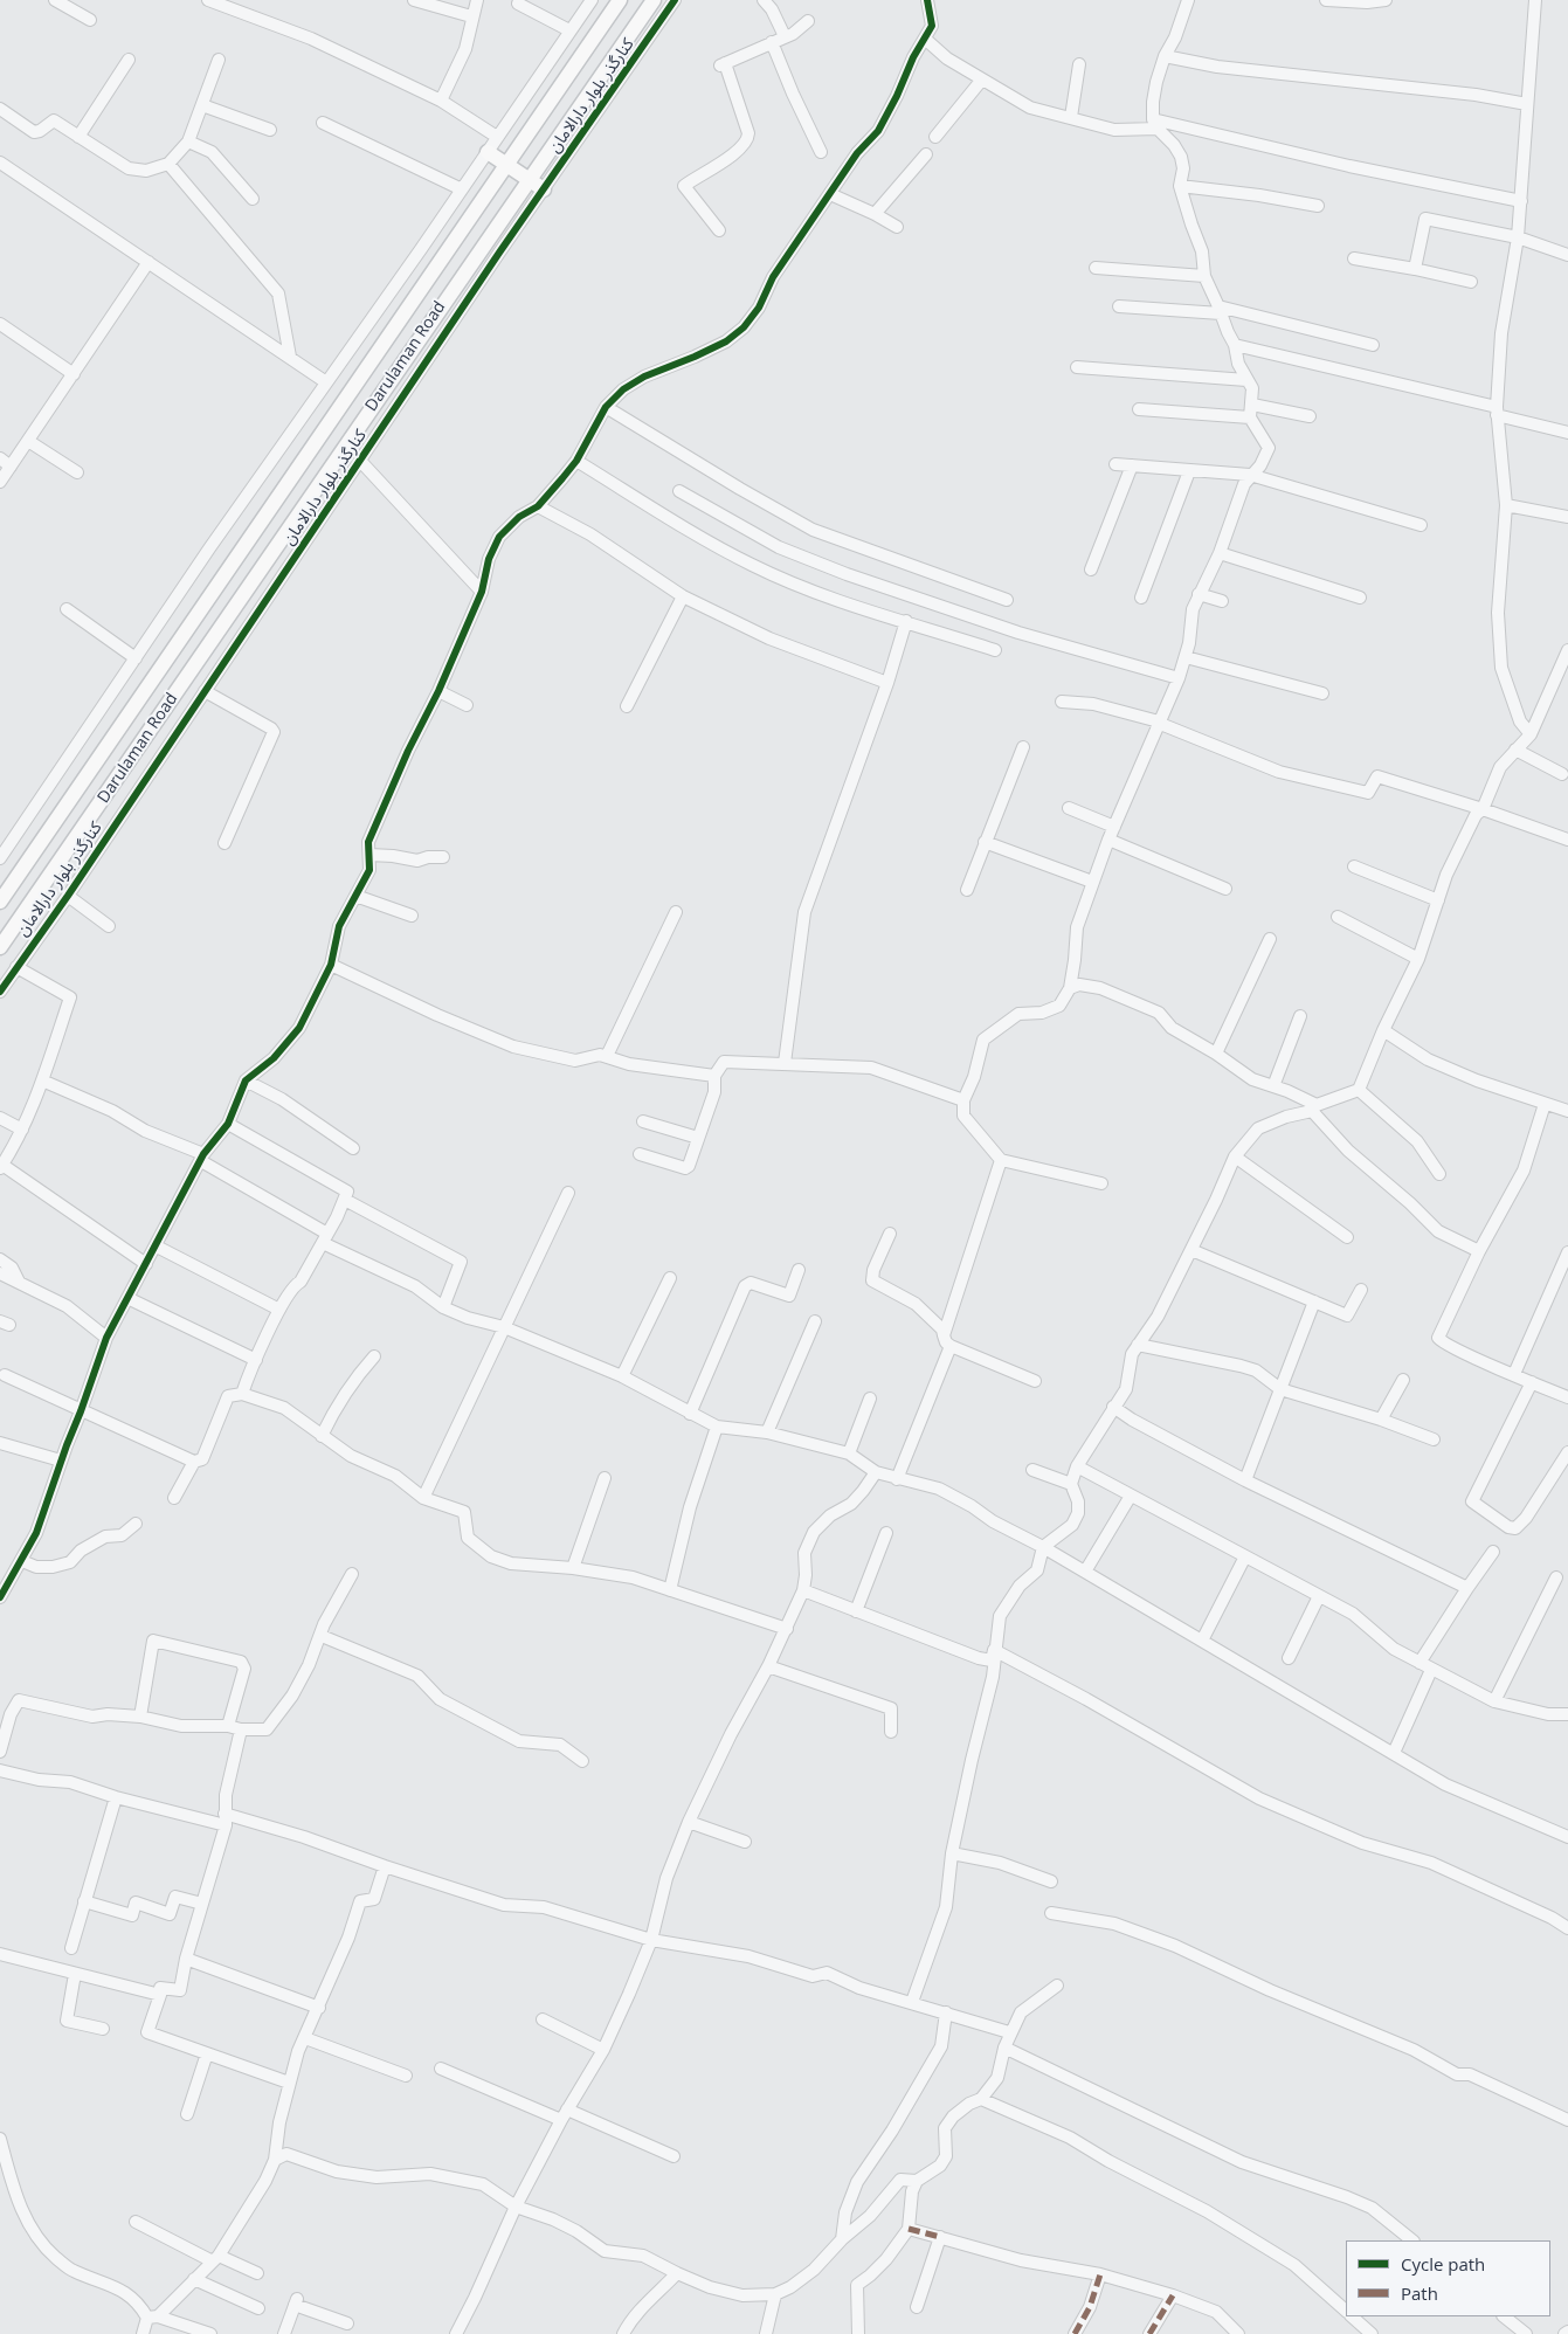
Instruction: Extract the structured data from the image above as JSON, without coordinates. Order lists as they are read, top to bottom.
{
  "streets": {
    "main road": ["Darulaman Road"],
    "street": ["کنارگذر بلوار دارالامان"]
  },
  "legend": ["Cycle path", "Path"]
}
